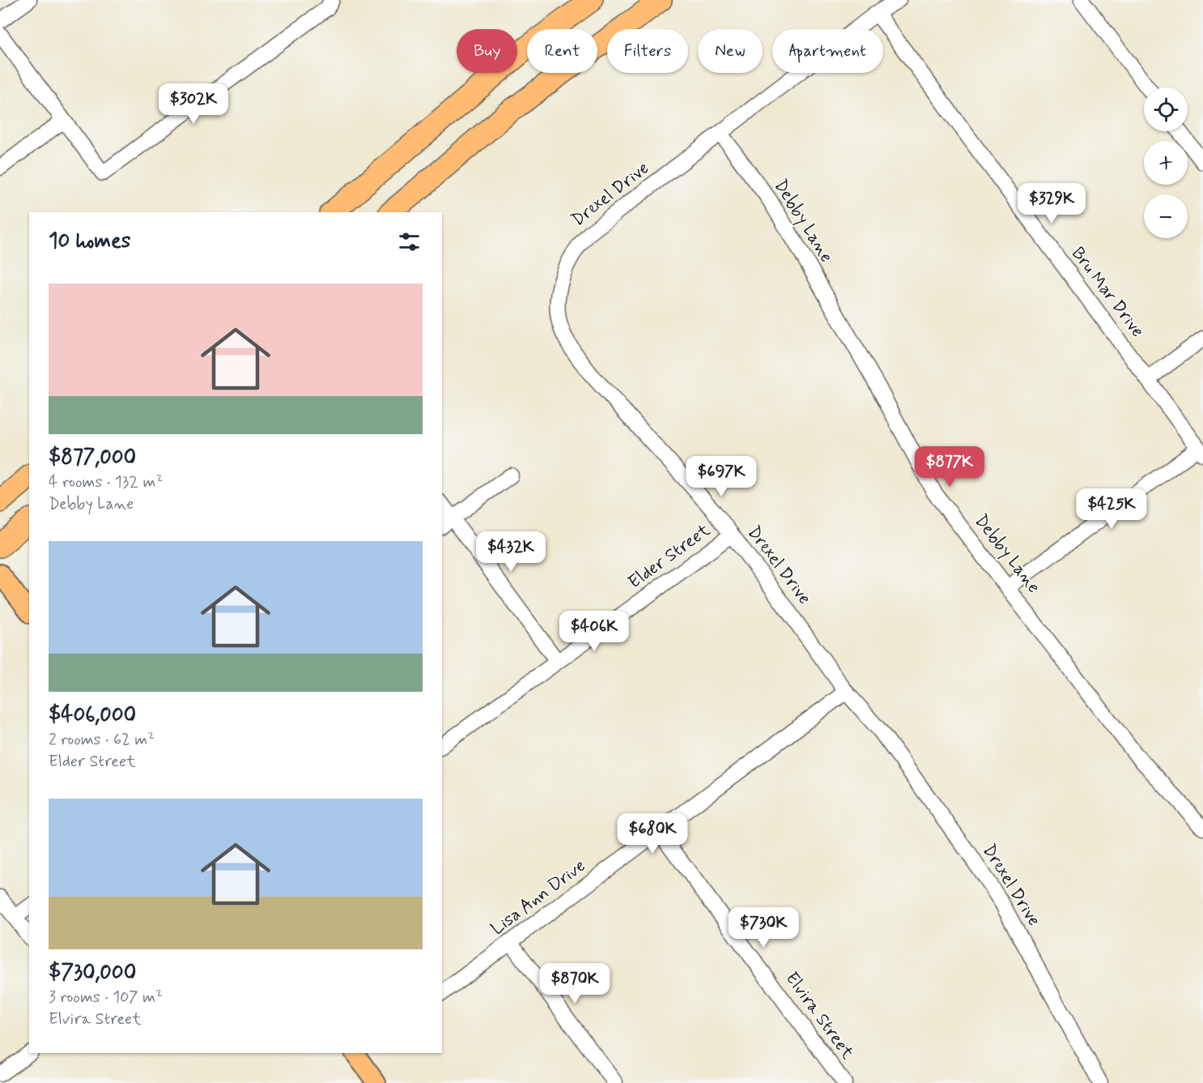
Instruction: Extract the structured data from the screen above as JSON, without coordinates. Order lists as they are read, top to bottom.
{
  "streets": {
    "street": [
      "Drexel Drive",
      "Debby Lane",
      "Bru Mar Drive",
      "Elder Street",
      "Lisa Ann Drive",
      "Elvira Street"
    ]
  },
  "crossings": [
    ["Drexel Drive", "Debby Lane"],
    ["Drexel Drive", "Bru Mar Drive"],
    ["Drexel Drive", "Elder Street"],
    ["Drexel Drive", "Lisa Ann Drive"],
    ["Lisa Ann Drive", "Elvira Street"]
  ],
  "page": {
    "chip": [
      "Buy",
      "Rent",
      "Filters",
      "New",
      "Apartment"
    ],
    "price": [
      "$302K",
      "$329K",
      "$877K",
      "$697K",
      "$425K",
      "$432K",
      "$406K",
      "$680K",
      "$730K",
      "$870K"
    ],
    "map_buttons": ["+", "−"],
    "heading": "10 homes",
    "list": [
      {
        "name": "$877,000",
        "note": "4 rooms · 132 m² · Debby Lane"
      },
      {
        "name": "$406,000",
        "note": "2 rooms · 62 m² · Elder Street"
      },
      {
        "name": "$730,000",
        "note": "3 rooms · 107 m² · Elvira Street"
      }
    ]
  }
}
